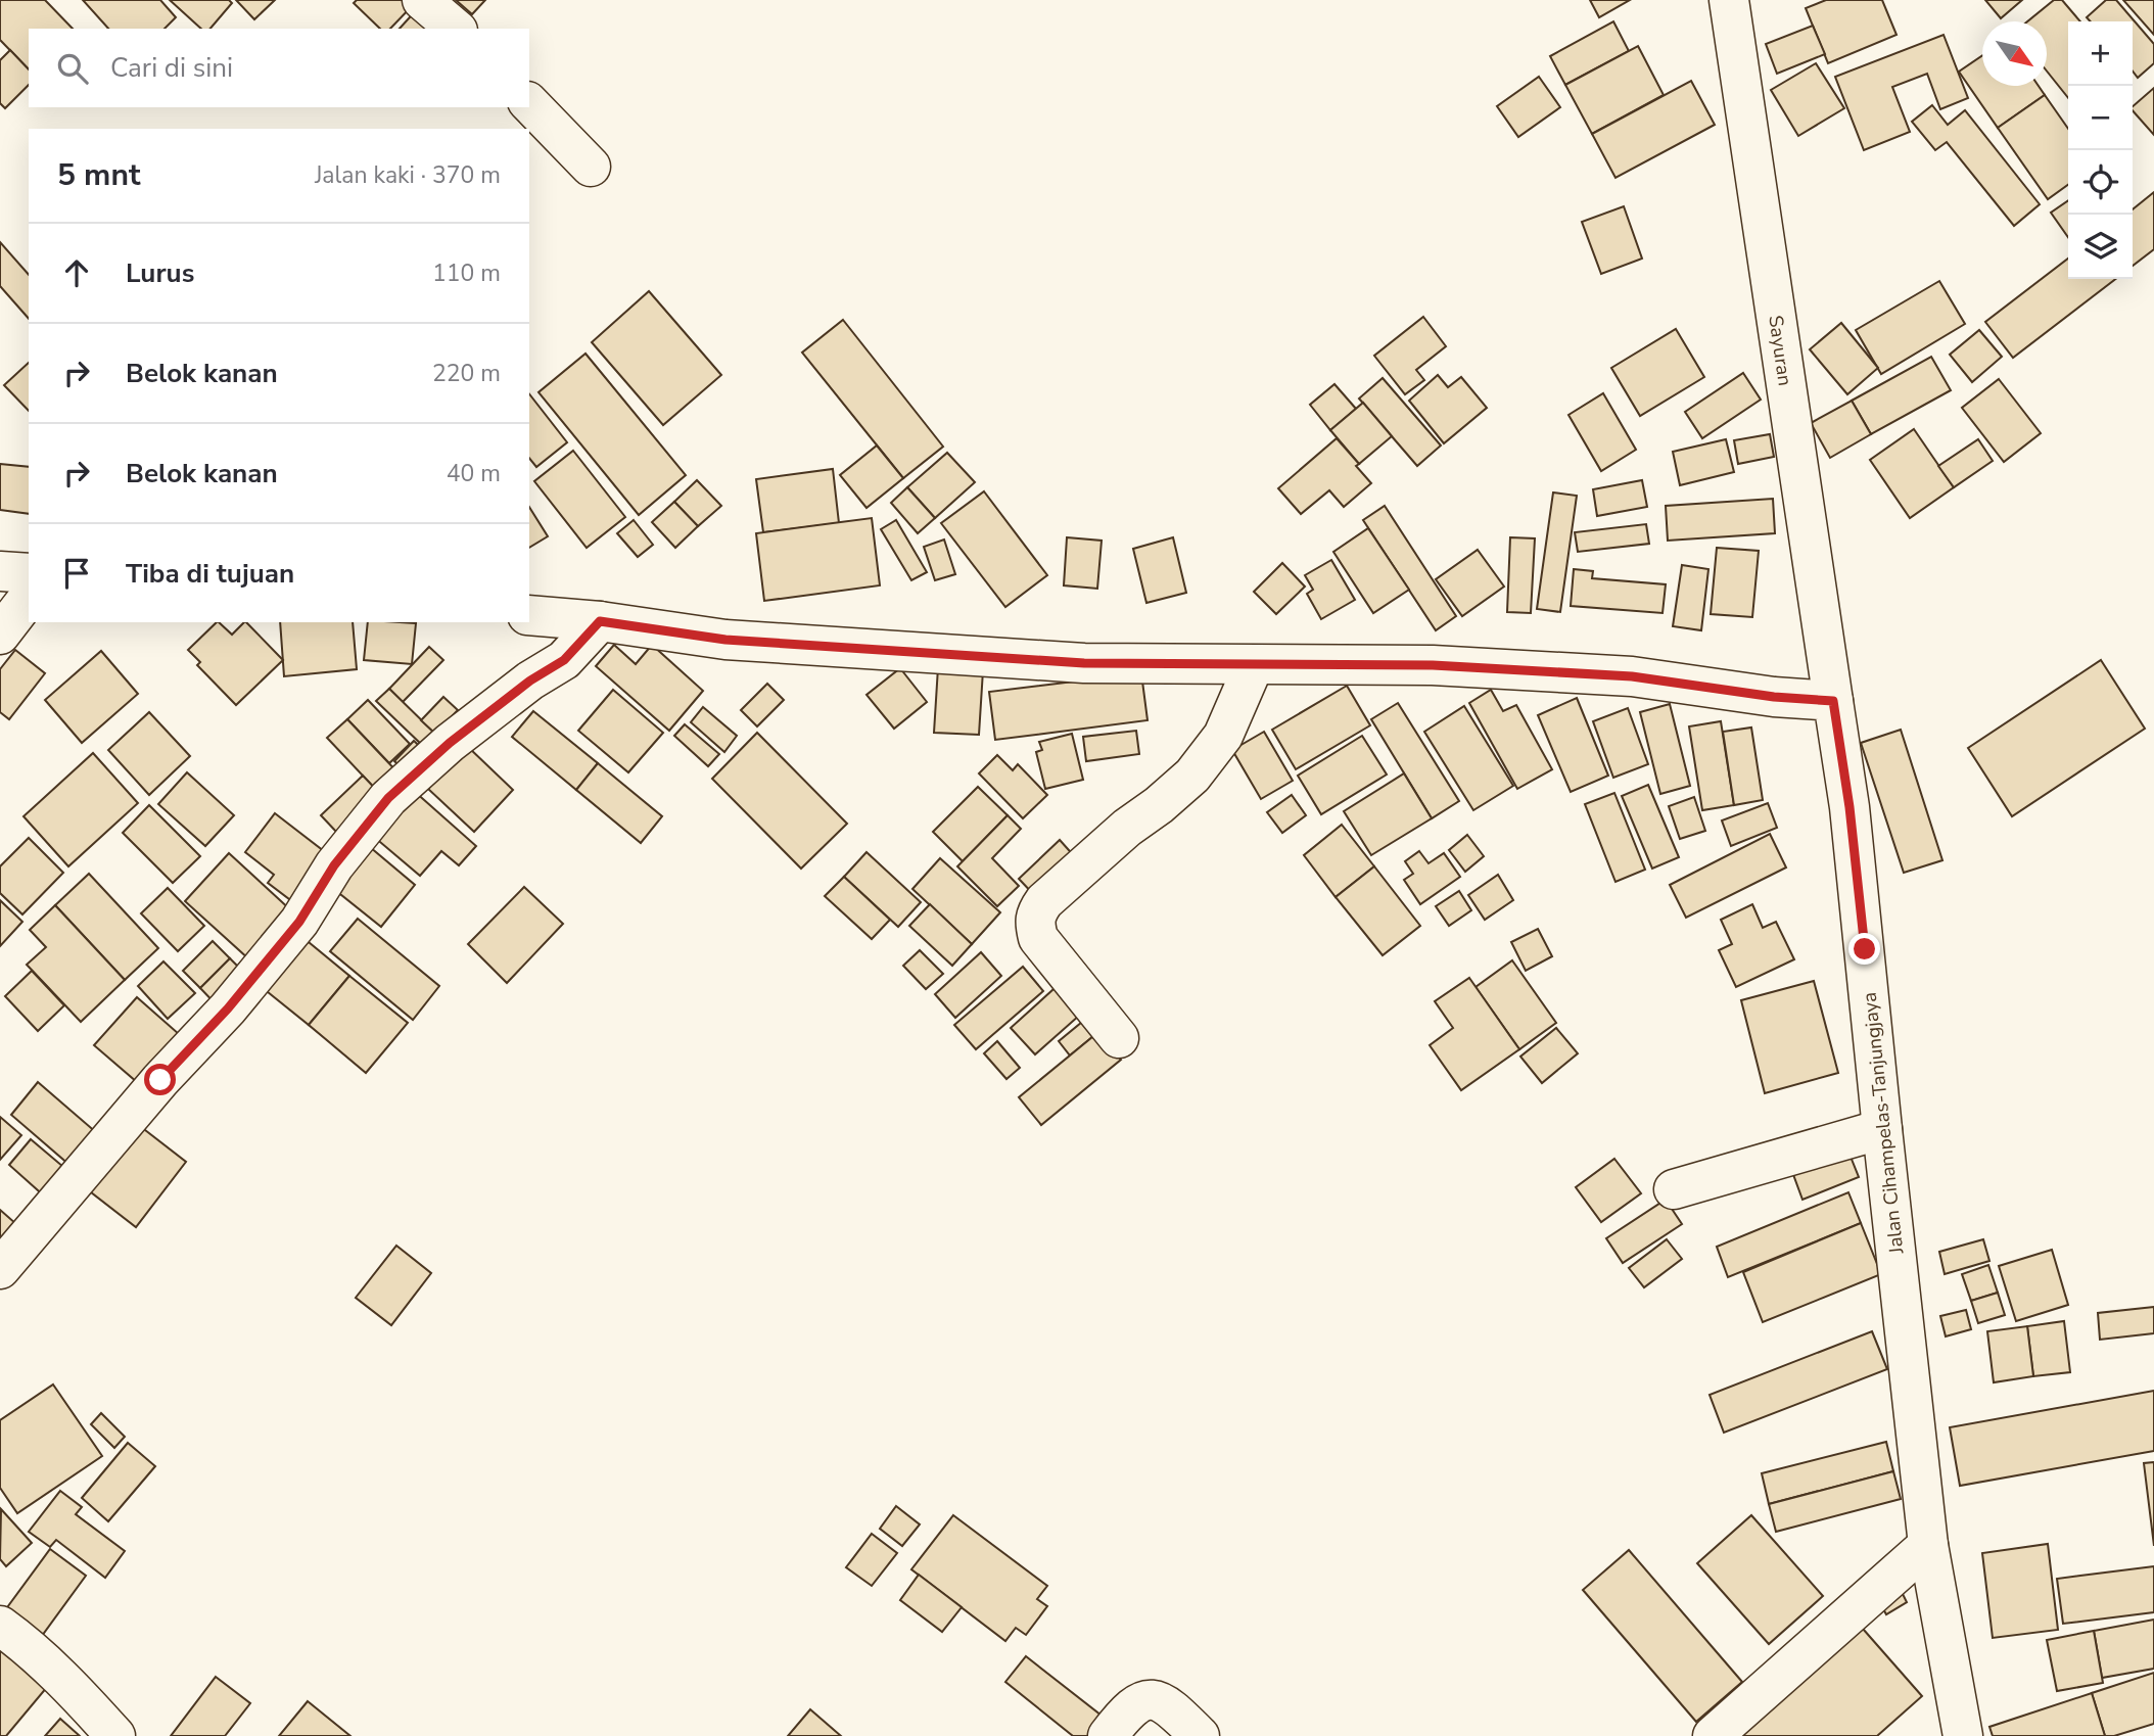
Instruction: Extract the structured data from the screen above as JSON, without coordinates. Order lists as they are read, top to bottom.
{
  "streets": {
    "street": ["Sayuran", "Jalan Cihampelas-Tanjungjaya"]
  },
  "crossings": [
    ["Sayuran", "Jalan Cihampelas-Tanjungjaya"]
  ],
  "north": "bottom right",
  "page": {
    "map_buttons": ["+", "−"],
    "search": "Cari di sini",
    "heading": ["5 mnt", "Jalan kaki · 370 m"],
    "list": [
      ["Lurus", "110 m"],
      ["Belok kanan", "220 m"],
      ["Belok kanan", "40 m"],
      "Tiba di tujuan"
    ]
  }
}
